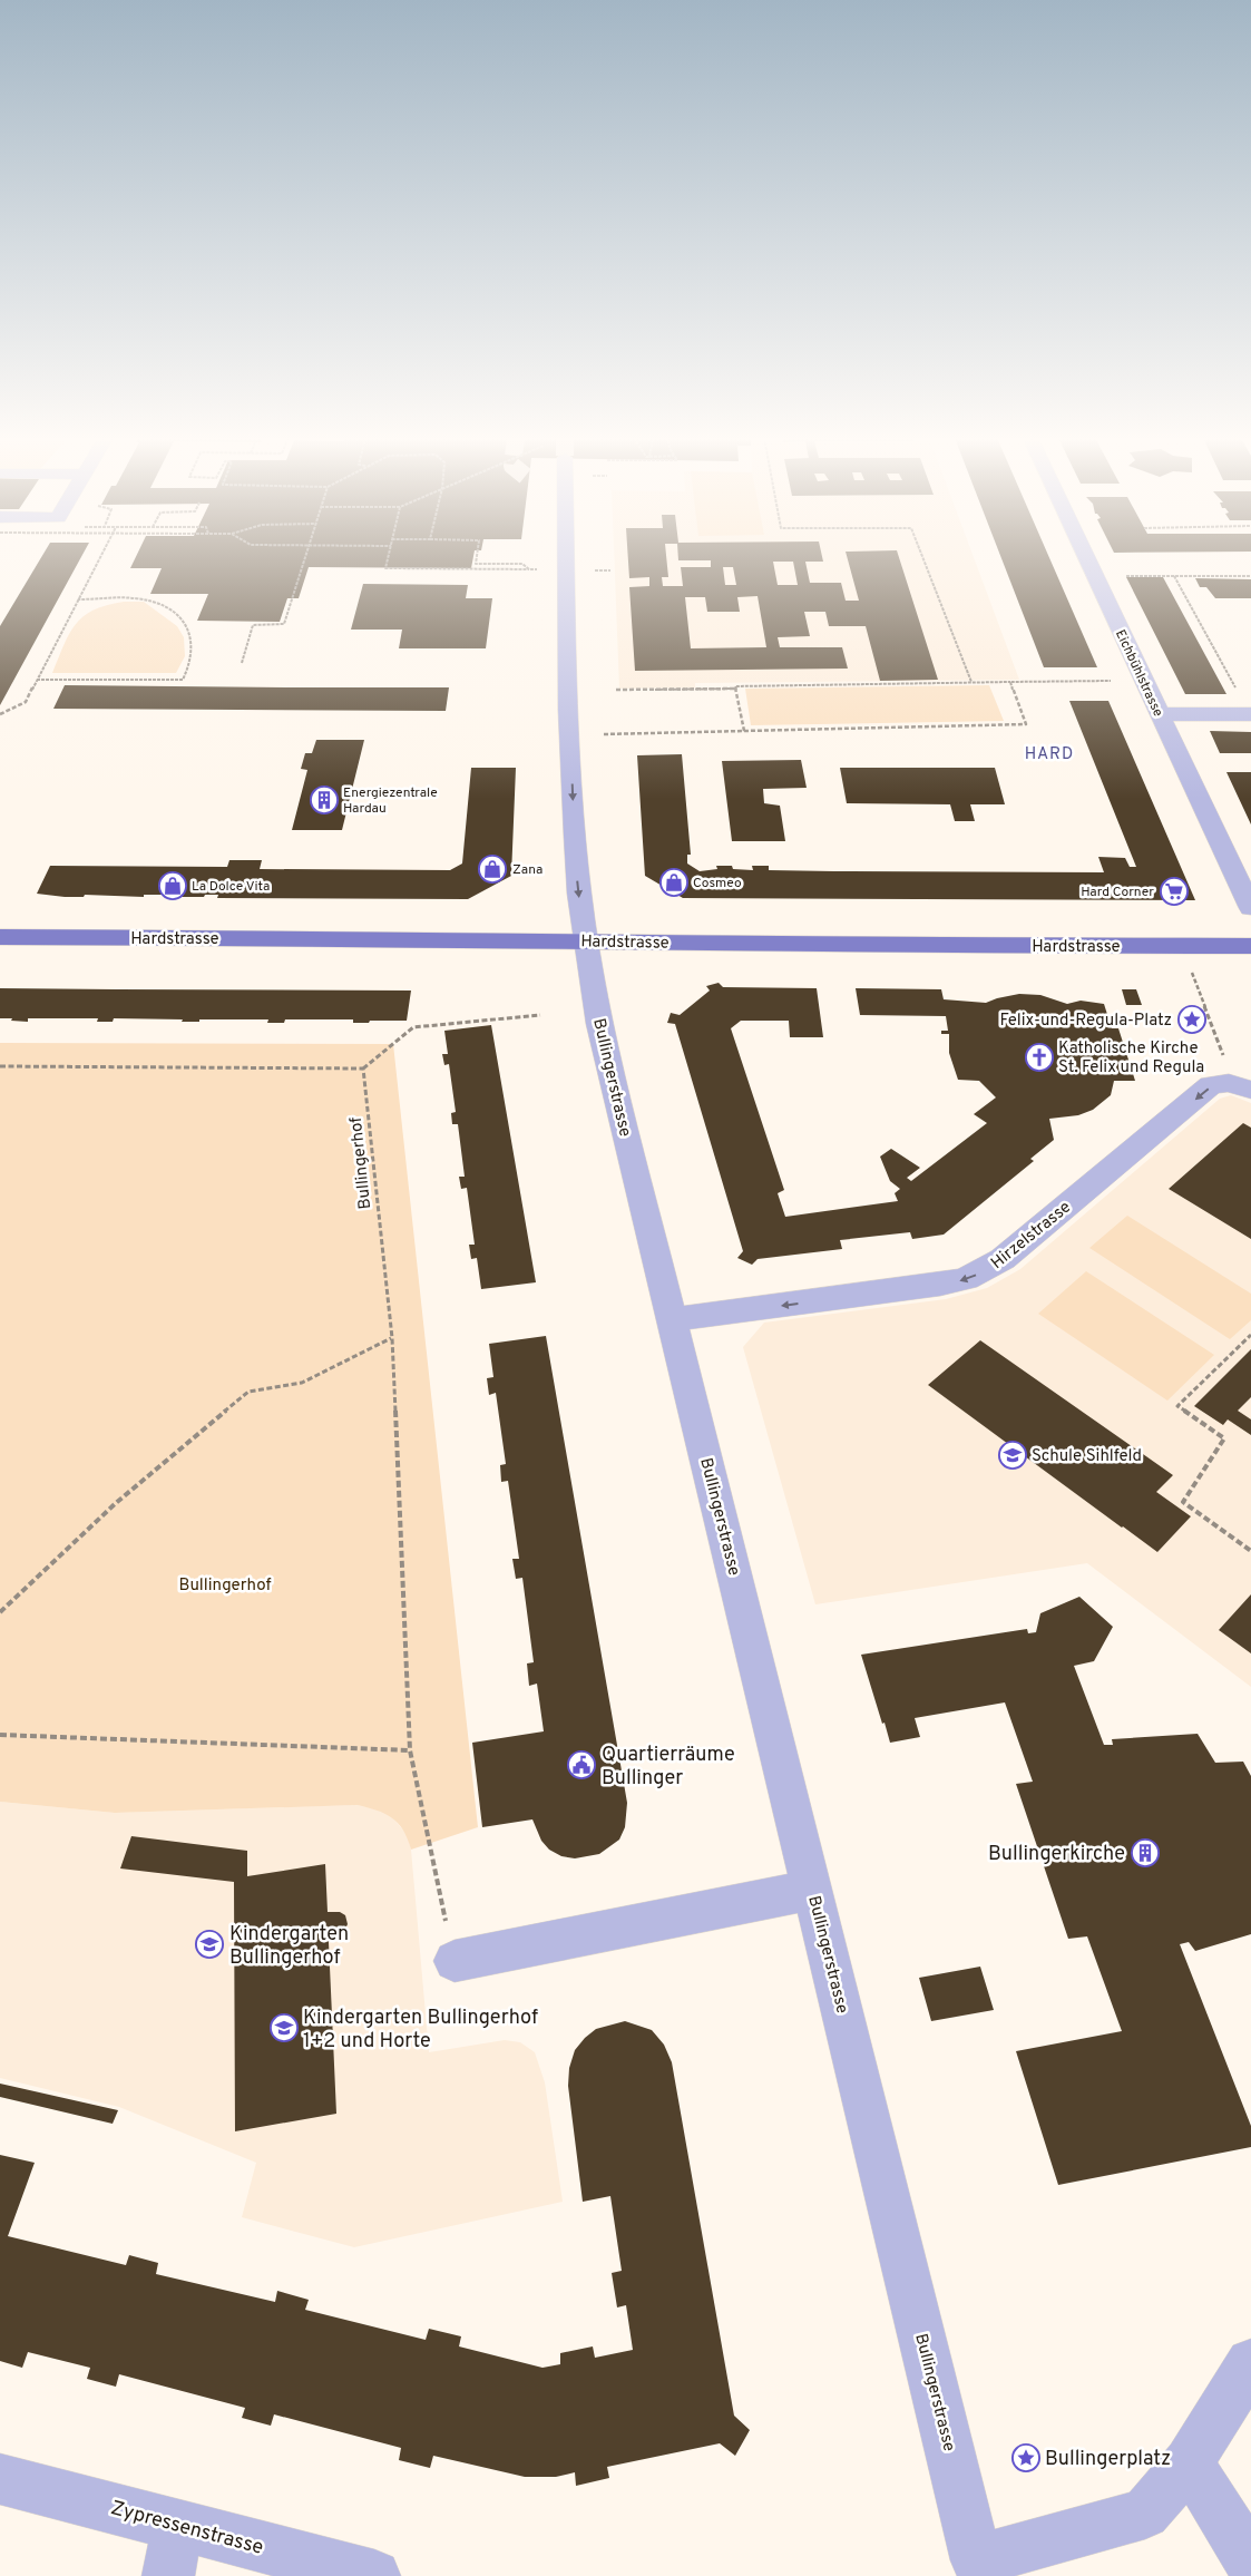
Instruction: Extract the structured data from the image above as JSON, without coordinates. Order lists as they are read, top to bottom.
{
  "streets": {
    "main road": ["Hardstrasse"],
    "street": [
      "Eichbühlstrasse",
      "Bullingerstrasse",
      "Hirzelstrasse",
      "Zypressenstrasse"
    ],
    "path": ["Bullingerhof"]
  },
  "crossings": [
    ["Hardstrasse", "Bullingerstrasse"],
    ["Bullingerstrasse", "Hirzelstrasse"]
  ],
  "one_way": ["Hirzelstrasse"],
  "districts": ["HARD"],
  "parks": ["Bullingerhof"],
  "places": {
    "building": ["Energiezentrale Hardau", "Bullingerkirche"],
    "shop": ["Zana", "Cosmeo", "La Dolce Vita"],
    "supermarket": ["Hard Corner"],
    "place": ["Felix-und-Regula-Platz", "Bullingerplatz"],
    "church": ["Katholische Kirche St. Felix und Regula"],
    "school or university": ["Schule Sihlfeld", "Kindergarten Bullingerhof", "Kindergarten Bullingerhof 1+2 und Horte"],
    "public building": ["Quartierräume Bullinger"]
  }
}
